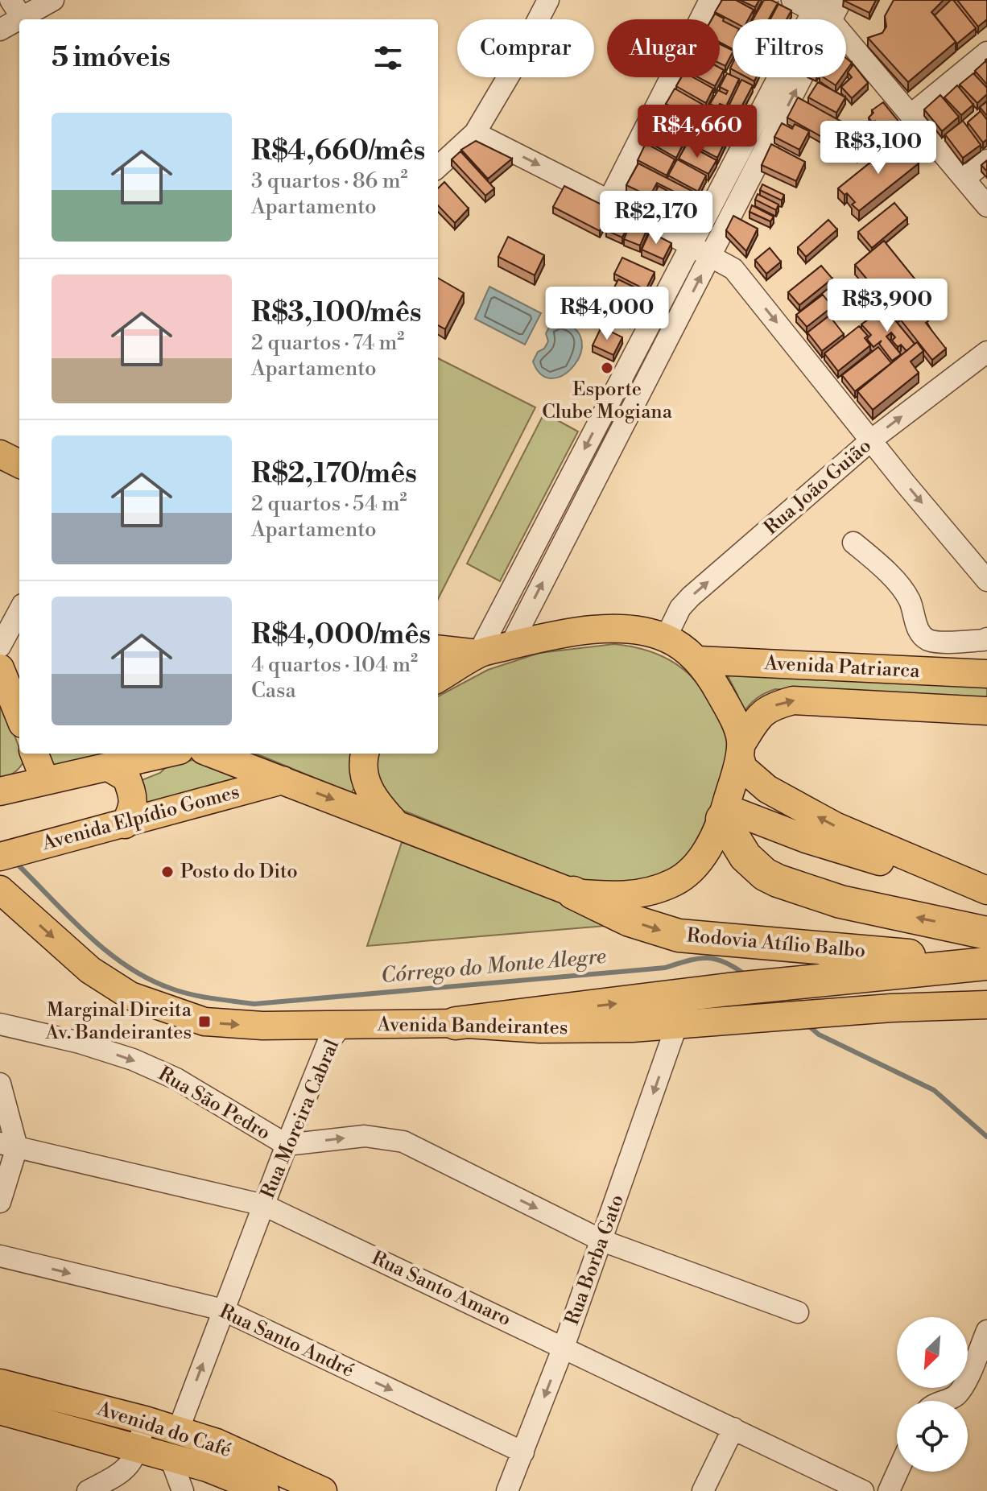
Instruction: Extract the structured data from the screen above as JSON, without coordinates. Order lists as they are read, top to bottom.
{
  "streets": {
    "highway": ["Rodovia Atílio Balbo"],
    "main road": [
      "Avenida Patriarca",
      "Avenida Elpídio Gomes",
      "Avenida Bandeirantes",
      "Avenida do Café"
    ],
    "street": [
      "Rua João Guião",
      "Rua São Pedro",
      "Rua Moreira Cabral",
      "Rua Borba Gato",
      "Rua Santo Amaro",
      "Rua Santo André"
    ]
  },
  "crossings": [
    ["Avenida Bandeirantes", "Rua Moreira Cabral"],
    ["Avenida Bandeirantes", "Rua Borba Gato"],
    ["Rua São Pedro", "Rua Moreira Cabral"],
    ["Rua São Pedro", "Rua Borba Gato"],
    ["Rua Moreira Cabral", "Rua Santo Amaro"],
    ["Rua Moreira Cabral", "Rua Santo André"],
    ["Rua Moreira Cabral", "Avenida do Café"],
    ["Rua Borba Gato", "Rua Santo Amaro"],
    ["Rua Borba Gato", "Rua Santo André"]
  ],
  "one_way": [
    "Avenida Bandeirantes",
    "Rua São Pedro",
    "Rua Borba Gato",
    "Rua Santo André"
  ],
  "water": ["Córrego do Monte Alegre"],
  "places": {
    "other": ["Esporte Clube Mogiana", "Posto do Dito"],
    "transit": ["Marginal Direita Av. Bandeirantes"]
  },
  "north": "bottom left",
  "page": {
    "chip": ["Comprar", "Alugar", "Filtros"],
    "heading": "5 imóveis",
    "list": [
      {
        "name": "R$4,660/mês",
        "note": "3 quartos · 86 m² · Apartamento"
      },
      {
        "name": "R$3,100/mês",
        "note": "2 quartos · 74 m² · Apartamento"
      },
      {
        "name": "R$2,170/mês",
        "note": "2 quartos · 54 m² · Apartamento"
      },
      {
        "name": "R$4,000/mês",
        "note": "4 quartos · 104 m² · Casa"
      }
    ],
    "price": [
      "R$4,660",
      "R$3,100",
      "R$2,170",
      "R$3,900",
      "R$4,000"
    ]
  }
}
